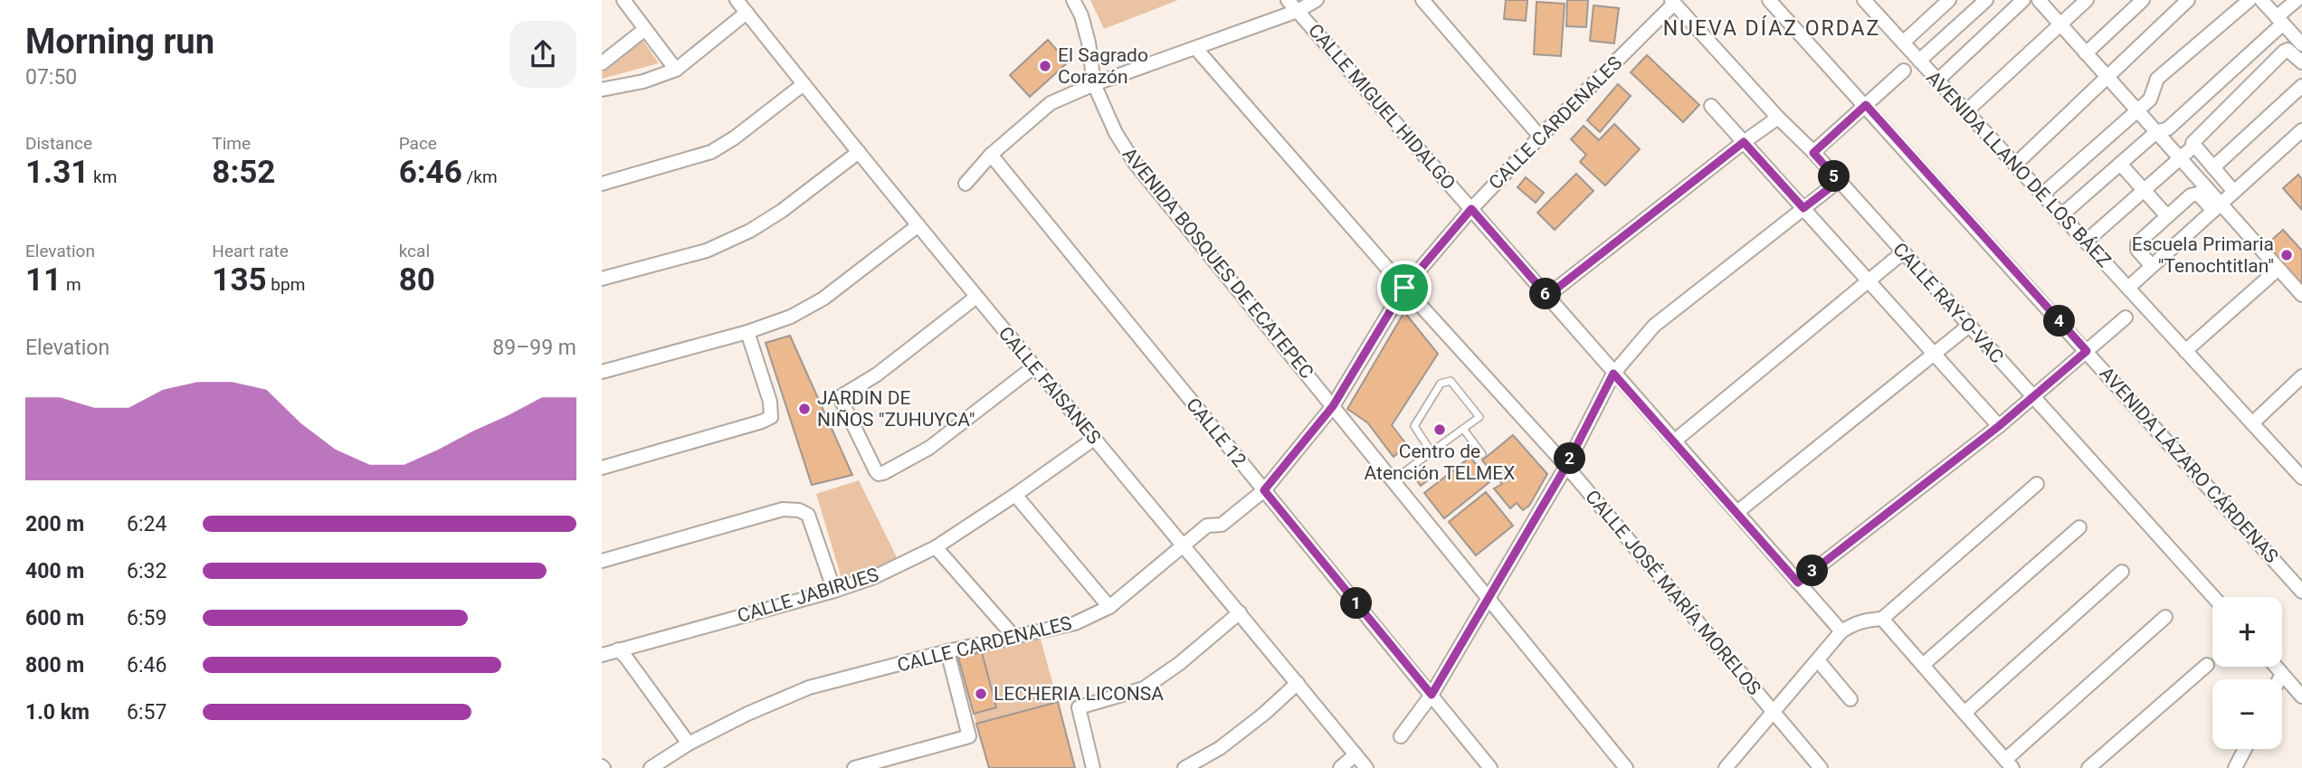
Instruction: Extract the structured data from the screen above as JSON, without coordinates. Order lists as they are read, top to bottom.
{
  "streets": {
    "street": [
      "CALLE MIGUEL HIDALGO",
      "CALLE CARDENALES",
      "AVENIDA LLANO DE LOS BÁEZ",
      "AVENIDA BOSQUES DE ECATEPEC",
      "CALLE RAY-O-VAC",
      "CALLE FAISANES",
      "CALLE 12",
      "AVENIDA LÁZARO CÁRDENAS",
      "CALLE JOSÉ MARÍA MORELOS",
      "CALLE JABIRUES"
    ]
  },
  "crossings": [
    ["CALLE MIGUEL HIDALGO", "CALLE CARDENALES"],
    ["CALLE CARDENALES", "AVENIDA BOSQUES DE ECATEPEC"],
    ["CALLE CARDENALES", "CALLE RAY-O-VAC"],
    ["CALLE CARDENALES", "CALLE FAISANES"],
    ["CALLE CARDENALES", "CALLE 12"],
    ["CALLE CARDENALES", "CALLE JOSÉ MARÍA MORELOS"],
    ["CALLE FAISANES", "CALLE JABIRUES"]
  ],
  "districts": ["NUEVA DÍAZ ORDAZ"],
  "places": [
    "El Sagrado Corazón",
    "Escuela Primaria \"Tenochtitlan\"",
    "JARDIN DE NIÑOS \"ZUHUYCA\"",
    "Centro de Atención TELMEX",
    "LECHERIA LICONSA"
  ],
  "page": {
    "heading": ["Morning run", "07:50"],
    "stats": [
      ["Distance", "1.31 km"],
      ["Time", "8:52"],
      ["Pace", "6:46 /km"],
      ["Elevation", "11 m"],
      ["Heart rate", "135 bpm"],
      ["kcal", "80"]
    ],
    "pins": [
      "5",
      "6",
      "4",
      "2",
      "3",
      "1"
    ],
    "chart": ["Elevation", "89–99 m"],
    "list": [
      {
        "name": "200 m",
        "note": "6:24"
      },
      {
        "name": "400 m",
        "note": "6:32"
      },
      {
        "name": "600 m",
        "note": "6:59"
      },
      {
        "name": "800 m",
        "note": "6:46"
      },
      {
        "name": "1.0 km",
        "note": "6:57"
      }
    ],
    "map_buttons": ["+", "−"]
  }
}
